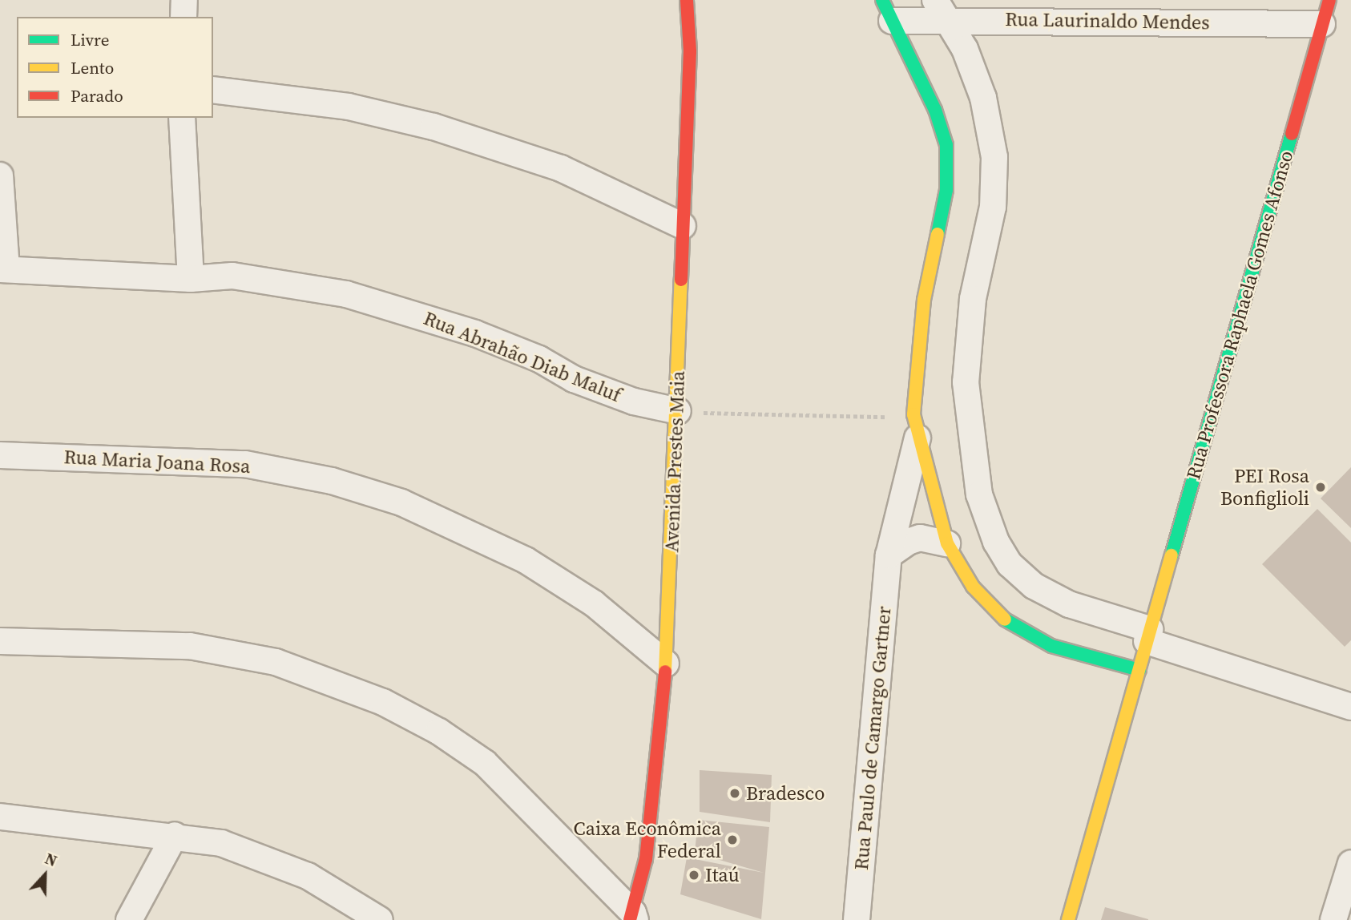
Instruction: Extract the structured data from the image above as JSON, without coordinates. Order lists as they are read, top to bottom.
{
  "streets": {
    "street": [
      "Rua Laurinaldo Mendes",
      "Rua Professora Raphaela Gomes Afonso",
      "Rua Abrahão Diab Maluf",
      "Rua Maria Joana Rosa",
      "Avenida Prestes Maia",
      "Rua Paulo de Camargo Gartner"
    ]
  },
  "crossings": [
    ["Rua Laurinaldo Mendes", "Rua Professora Raphaela Gomes Afonso"],
    ["Rua Abrahão Diab Maluf", "Avenida Prestes Maia"],
    ["Rua Maria Joana Rosa", "Avenida Prestes Maia"]
  ],
  "places": [
    "PEI Rosa Bonfiglioli",
    "Bradesco",
    "Caixa Econômica Federal",
    "Itaú"
  ],
  "legend": ["Livre", "Lento", "Parado"],
  "north": "top"
}
